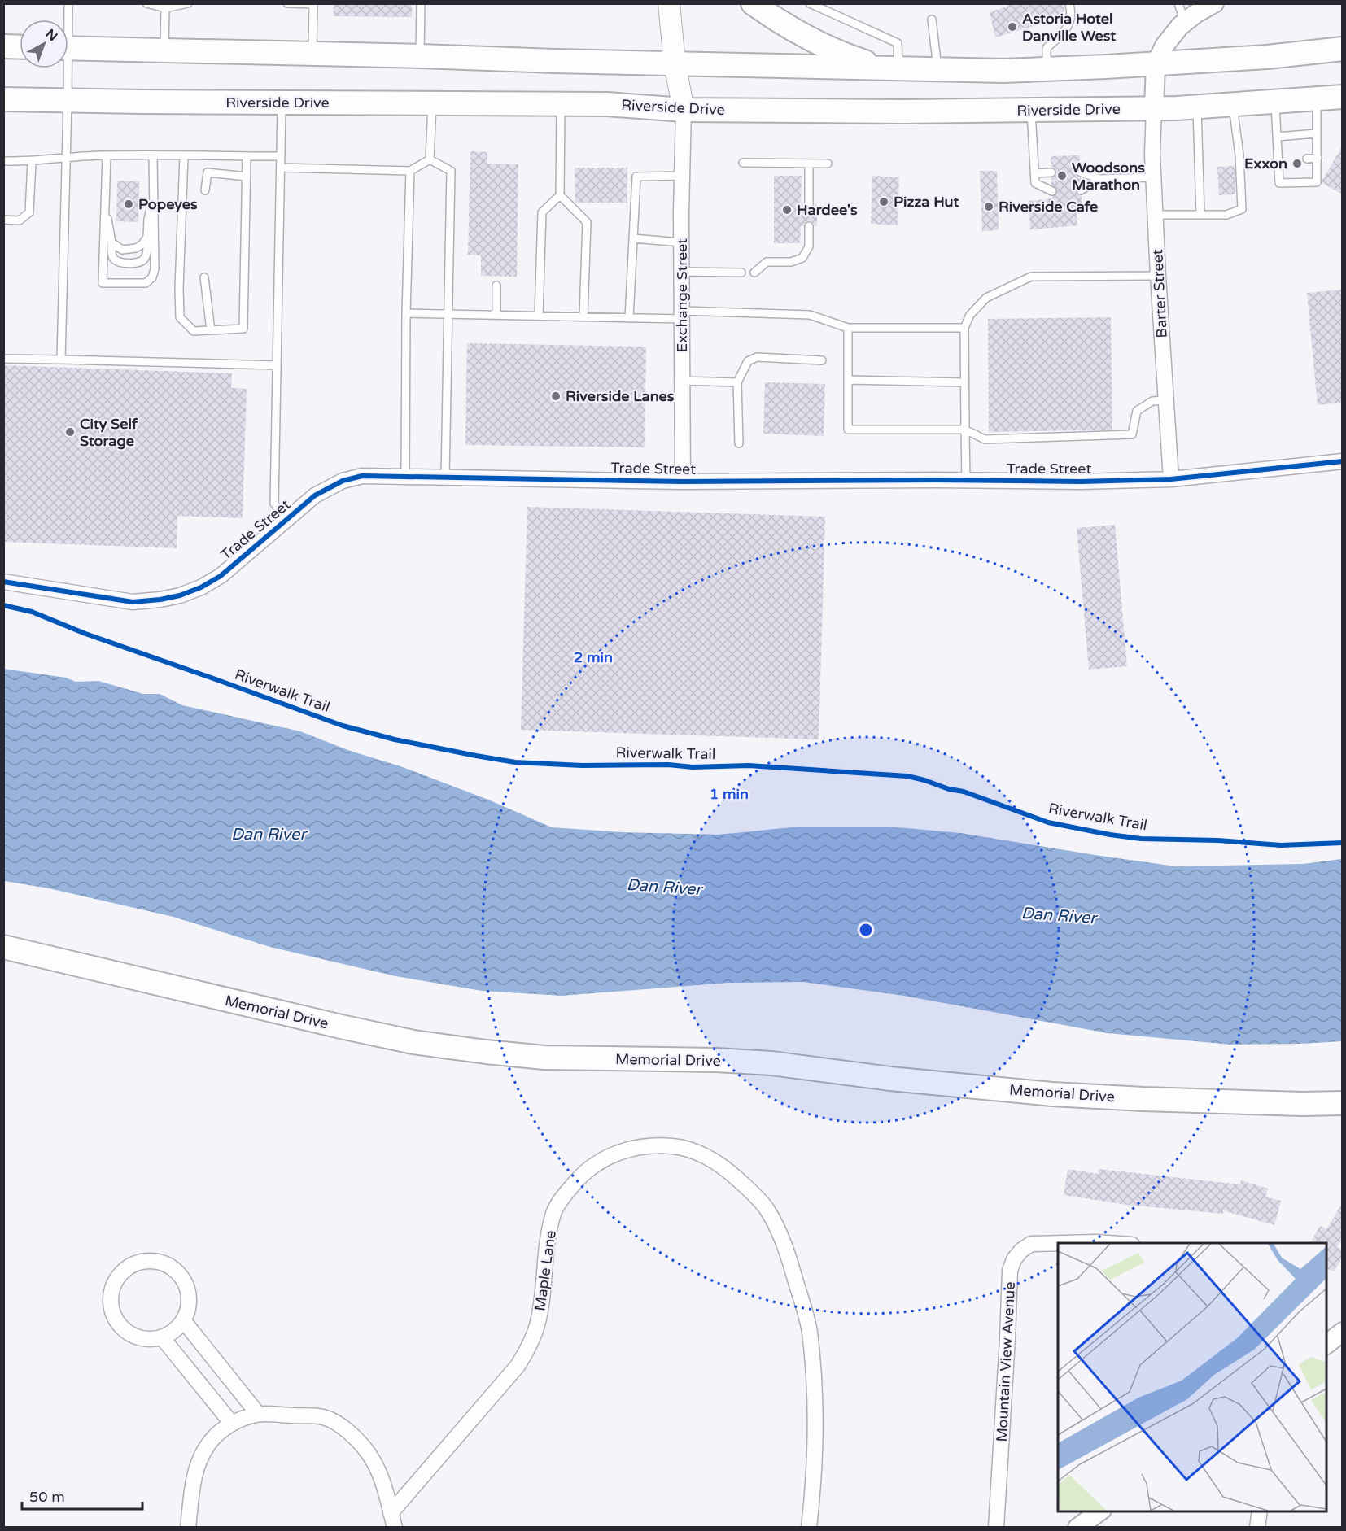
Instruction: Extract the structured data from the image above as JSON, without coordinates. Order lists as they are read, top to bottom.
{
  "streets": {
    "main road": ["Riverside Drive", "Memorial Drive"],
    "street": [
      "Barter Street",
      "Exchange Street",
      "Trade Street",
      "Maple Lane",
      "Mountain View Avenue"
    ],
    "cycle path": ["Riverwalk Trail"]
  },
  "crossings": [
    ["Riverside Drive", "Barter Street"],
    ["Riverside Drive", "Exchange Street"],
    ["Barter Street", "Trade Street"],
    ["Exchange Street", "Trade Street"]
  ],
  "water": ["Dan River"],
  "places": [
    "Astoria Hotel Danville West",
    "Exxon",
    "Woodsons Marathon",
    "Pizza Hut",
    "Popeyes",
    "Riverside Cafe",
    "Hardee's",
    "Riverside Lanes",
    "City Self Storage"
  ],
  "scale_bar": "50 m",
  "north": "top right",
  "rings": ["2 min", "1 min"]
}
